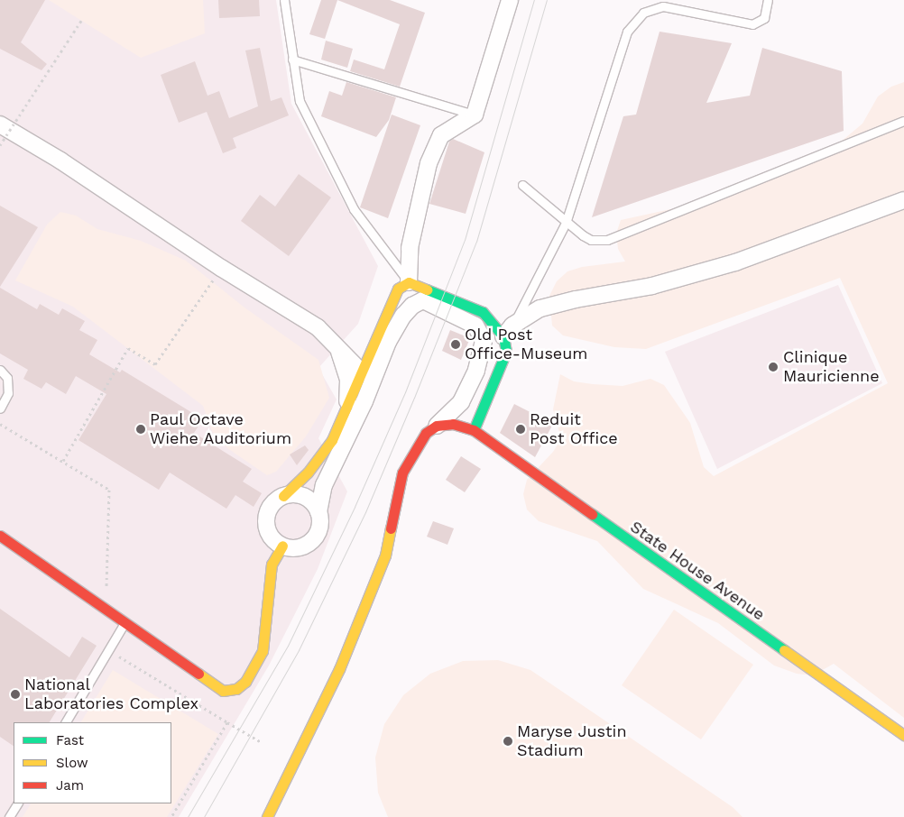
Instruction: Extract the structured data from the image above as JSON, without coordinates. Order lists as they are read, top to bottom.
{
  "streets": {
    "street": ["State House Avenue"]
  },
  "places": [
    "Old Post Office-Museum",
    "Clinique Mauricienne",
    "Paul Octave Wiehe Auditorium",
    "Reduit Post Office",
    "National Laboratories Complex",
    "Maryse Justin Stadium"
  ],
  "legend": ["Fast", "Slow", "Jam"]
}
